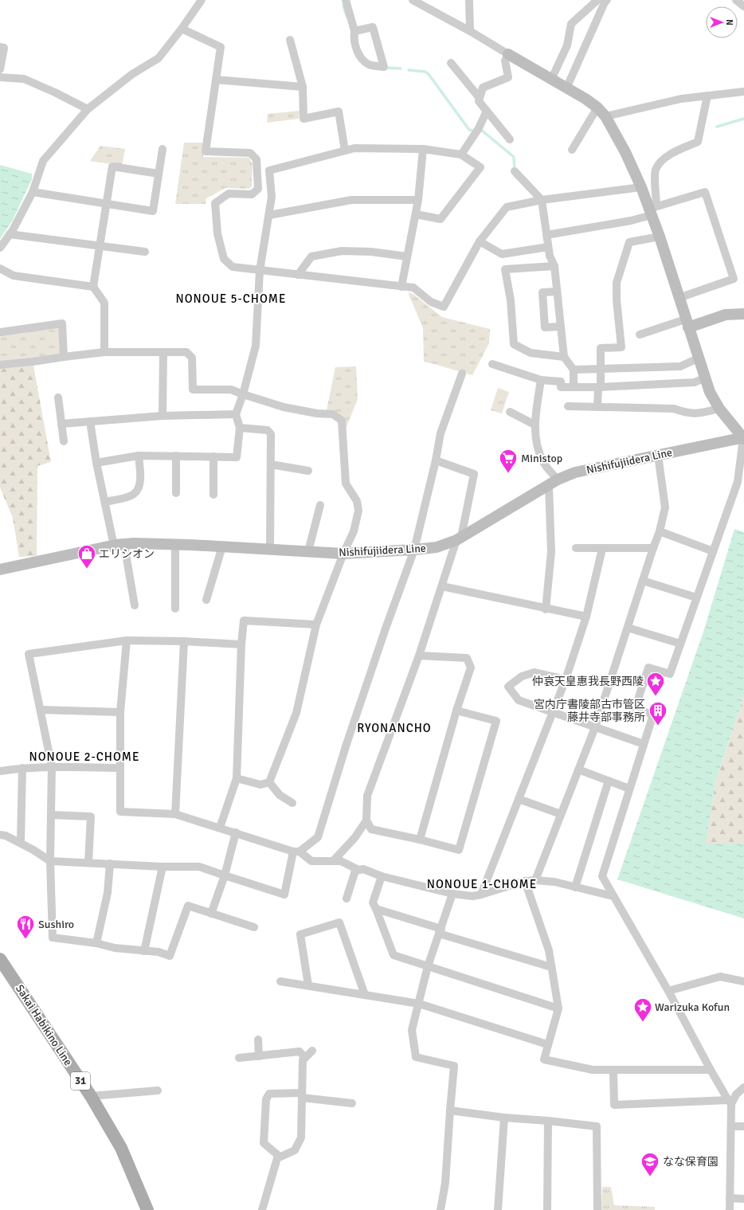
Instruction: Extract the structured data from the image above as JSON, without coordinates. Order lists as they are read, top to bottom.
{
  "streets": {
    "main road": ["Nishifujiidera Line", "Sakai Habikino Line", "31"]
  },
  "districts": [
    "NONOUE 5-CHOME",
    "RYONANCHO",
    "NONOUE 2-CHOME",
    "NONOUE 1-CHOME"
  ],
  "places": {
    "supermarket": ["Ministop"],
    "shop": ["エリシオン"],
    "place": ["仲哀天皇惠我長野西陵", "Warizuka Kofun"],
    "building": ["宮内庁書陵部古市管区 藤井寺部事務所"],
    "restaurant": ["Sushiro"],
    "school or university": ["なな保育園"]
  },
  "north": "right"
}
